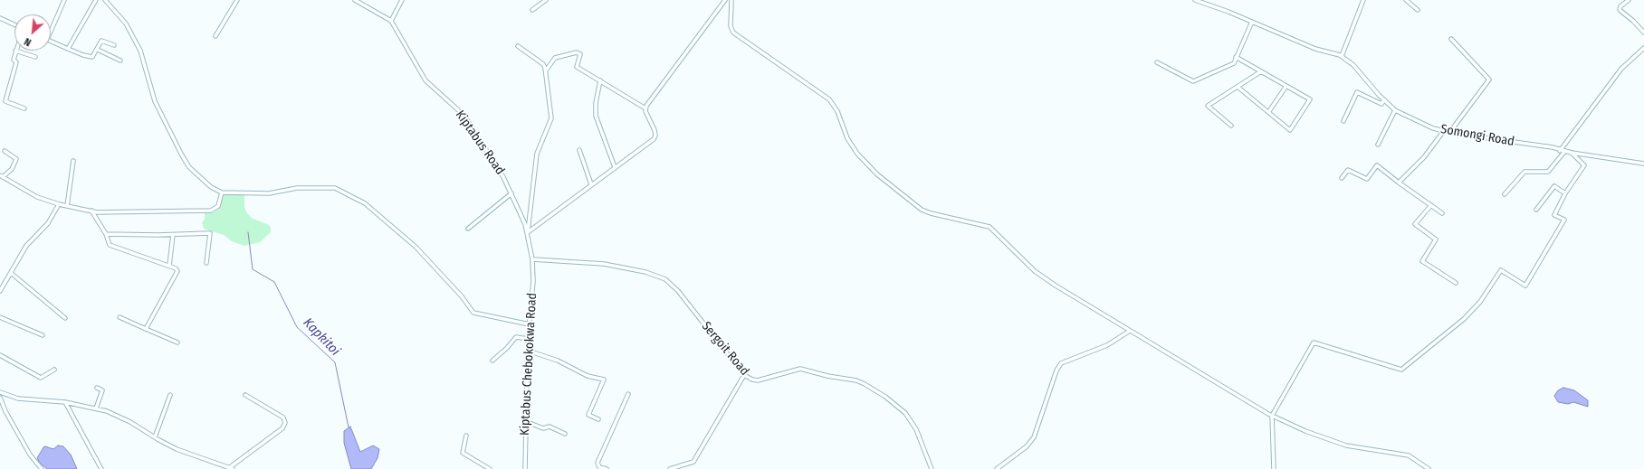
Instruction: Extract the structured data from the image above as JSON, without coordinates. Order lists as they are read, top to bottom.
{
  "streets": {
    "street": [
      "Somongi Road",
      "Kiptabus Road",
      "Sergoit Road",
      "Kiptabus Chebokokwa Road"
    ]
  },
  "crossings": [
    ["Kiptabus Road", "Sergoit Road"],
    ["Kiptabus Road", "Kiptabus Chebokokwa Road"],
    ["Sergoit Road", "Kiptabus Chebokokwa Road"]
  ],
  "water": ["Kapkitoi"],
  "north": "bottom left"
}
